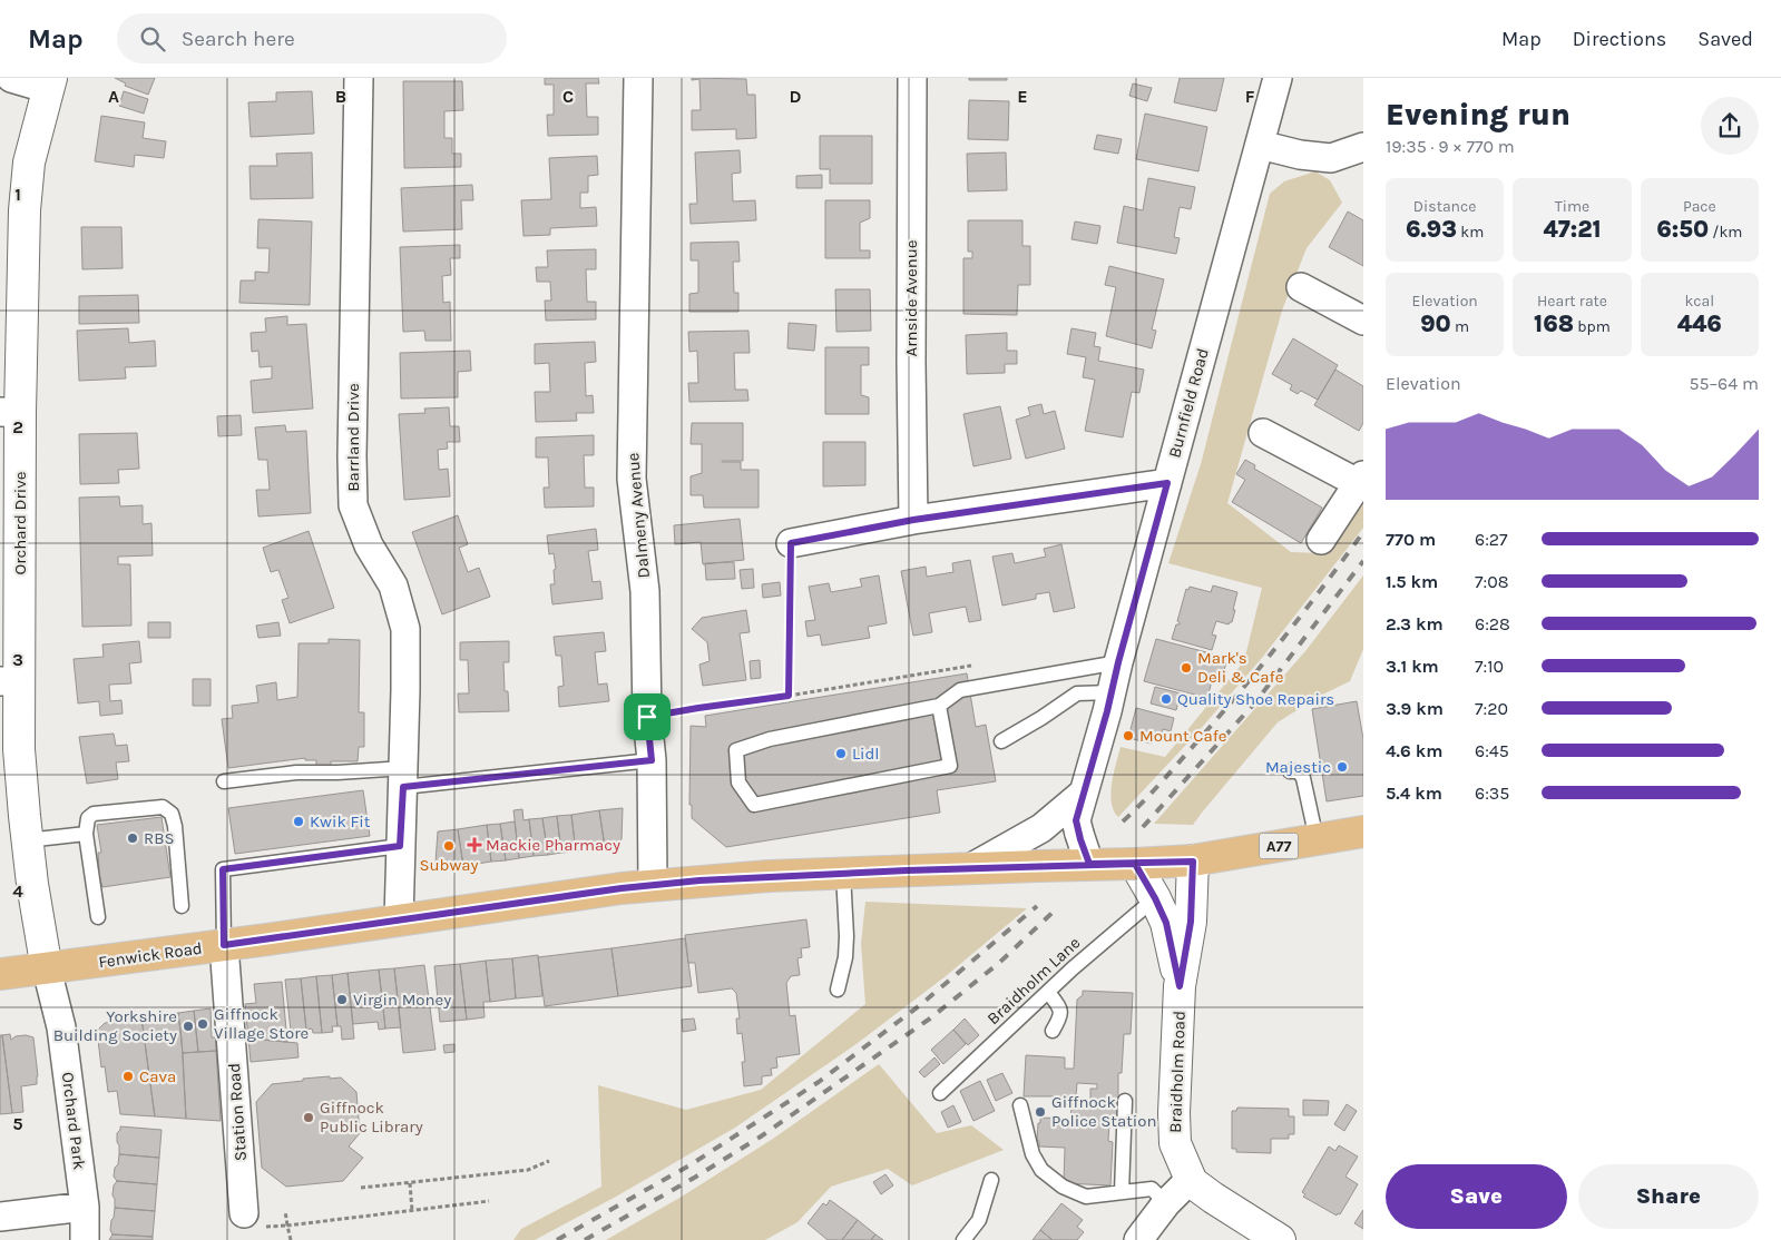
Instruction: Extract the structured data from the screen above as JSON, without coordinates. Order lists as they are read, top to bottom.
{
  "streets": {
    "main road": ["A77", "Fenwick Road"],
    "street": [
      "Arnside Avenue",
      "Burnfield Road",
      "Barrland Drive",
      "Dalmeny Avenue",
      "Orchard Drive",
      "Braidholm Road",
      "Station Road",
      "Orchard Park"
    ],
    "lane": ["Braidholm Lane"]
  },
  "crossings": [
    ["Burnfield Road", "Fenwick Road"],
    ["Barrland Drive", "Fenwick Road"],
    ["Dalmeny Avenue", "Fenwick Road"],
    ["Orchard Drive", "Fenwick Road"],
    ["Orchard Drive", "Orchard Park"],
    ["Fenwick Road", "Braidholm Road"],
    ["Fenwick Road", "Station Road"],
    ["Fenwick Road", "Orchard Park"],
    ["Braidholm Lane", "Braidholm Road"]
  ],
  "places": {
    "other": [
      "Mark's Deli & Cafe",
      "Quality Shoe Repairs",
      "Mount Cafe",
      "Lidl",
      "Majestic",
      "Kwik Fit",
      "RBS",
      "Subway",
      "Virgin Money",
      "Giffnock Village Store",
      "Yorkshire Building Society",
      "Cava",
      "Giffnock Police Station",
      "Giffnock Public Library"
    ],
    "health": ["Mackie Pharmacy"]
  },
  "page": {
    "header": "Map",
    "search": "Search here",
    "nav": ["Map", "Directions", "Saved"],
    "heading": ["Evening run", "19:35 · 9 × 770 m"],
    "stats": [
      ["Distance", "6.93 km"],
      ["Time", "47:21"],
      ["Pace", "6:50 /km"],
      ["Elevation", "90 m"],
      ["Heart rate", "168 bpm"],
      ["kcal", "446"]
    ],
    "chart": ["Elevation", "55–64 m"],
    "list": [
      {
        "name": "770 m",
        "note": "6:27"
      },
      {
        "name": "1.5 km",
        "note": "7:08"
      },
      {
        "name": "2.3 km",
        "note": "6:28"
      },
      {
        "name": "3.1 km",
        "note": "7:10"
      },
      {
        "name": "3.9 km",
        "note": "7:20"
      },
      {
        "name": "4.6 km",
        "note": "6:45"
      },
      {
        "name": "5.4 km",
        "note": "6:35"
      }
    ],
    "buttons": ["Save", "Share"]
  },
  "grid": {
    "columns": [
      "A",
      "B",
      "C",
      "D",
      "E",
      "F"
    ],
    "rows": [
      "1",
      "2",
      "3",
      "4",
      "5"
    ]
  }
}
